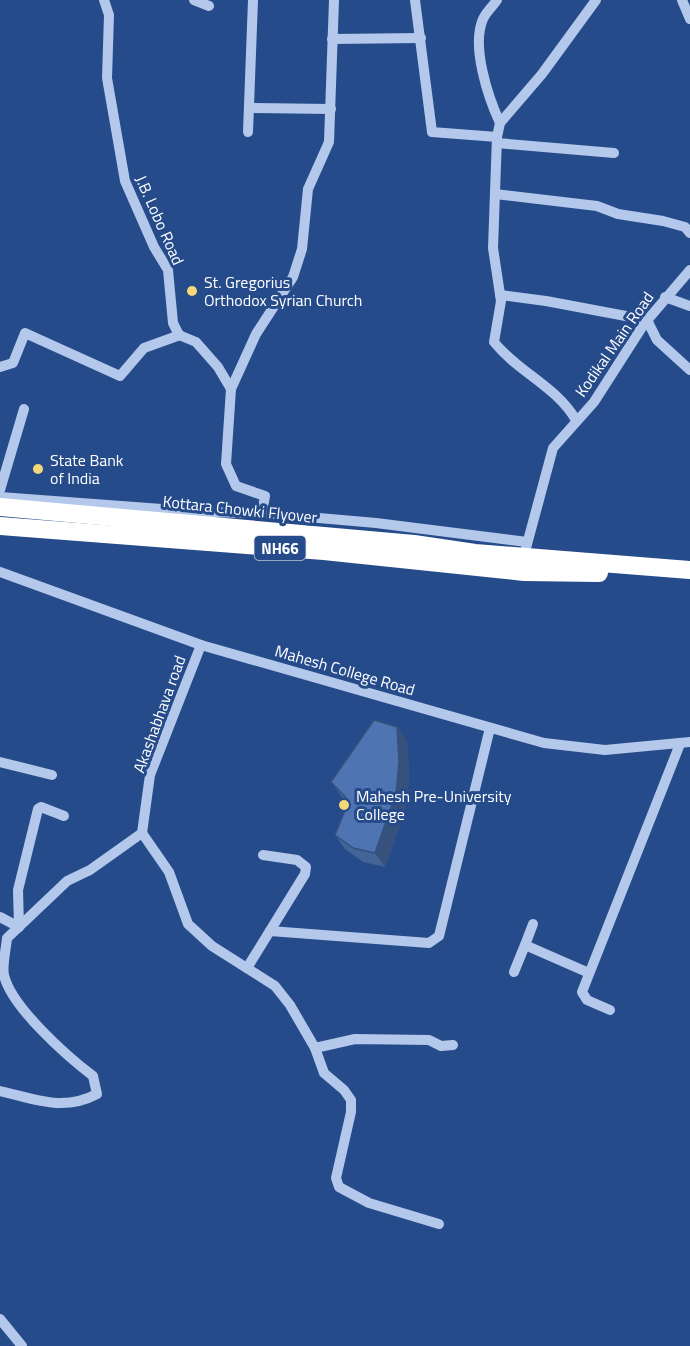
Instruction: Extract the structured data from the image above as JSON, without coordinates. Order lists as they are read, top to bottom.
{
  "streets": {
    "highway": ["Kottara Chowki Flyover", "NH66"],
    "street": [
      "J.B. Lobo Road",
      "Kodikal Main Road",
      "Mahesh College Road",
      "Akashabhava road"
    ]
  },
  "crossings": [
    ["Kodikal Main Road", "Kottara Chowki Flyover"],
    ["Kodikal Main Road", "NH66"],
    ["Kottara Chowki Flyover", "NH66"],
    ["Mahesh College Road", "Akashabhava road"]
  ],
  "places": ["St. Gregorius Orthodox Syrian Church", "State Bank of India", "Mahesh Pre-University College"]
}
